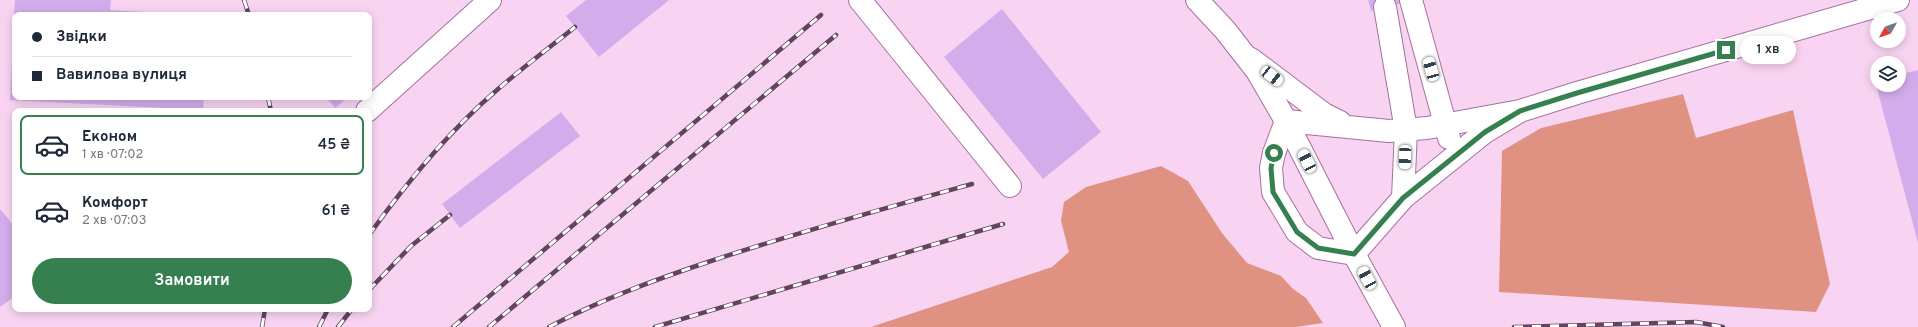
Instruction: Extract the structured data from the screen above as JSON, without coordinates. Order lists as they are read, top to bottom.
{
  "north": "bottom left",
  "page": {
    "banner": ["Звідки", "Вавилова вулиця"],
    "bubble": "1 хв",
    "list": [
      {
        "name": "Економ",
        "note": "1 хв · 07:02",
        "value": "45 ₴"
      },
      {
        "name": "Комфорт",
        "note": "2 хв · 07:03",
        "value": "61 ₴"
      }
    ],
    "buttons": "Замовити"
  }
}
